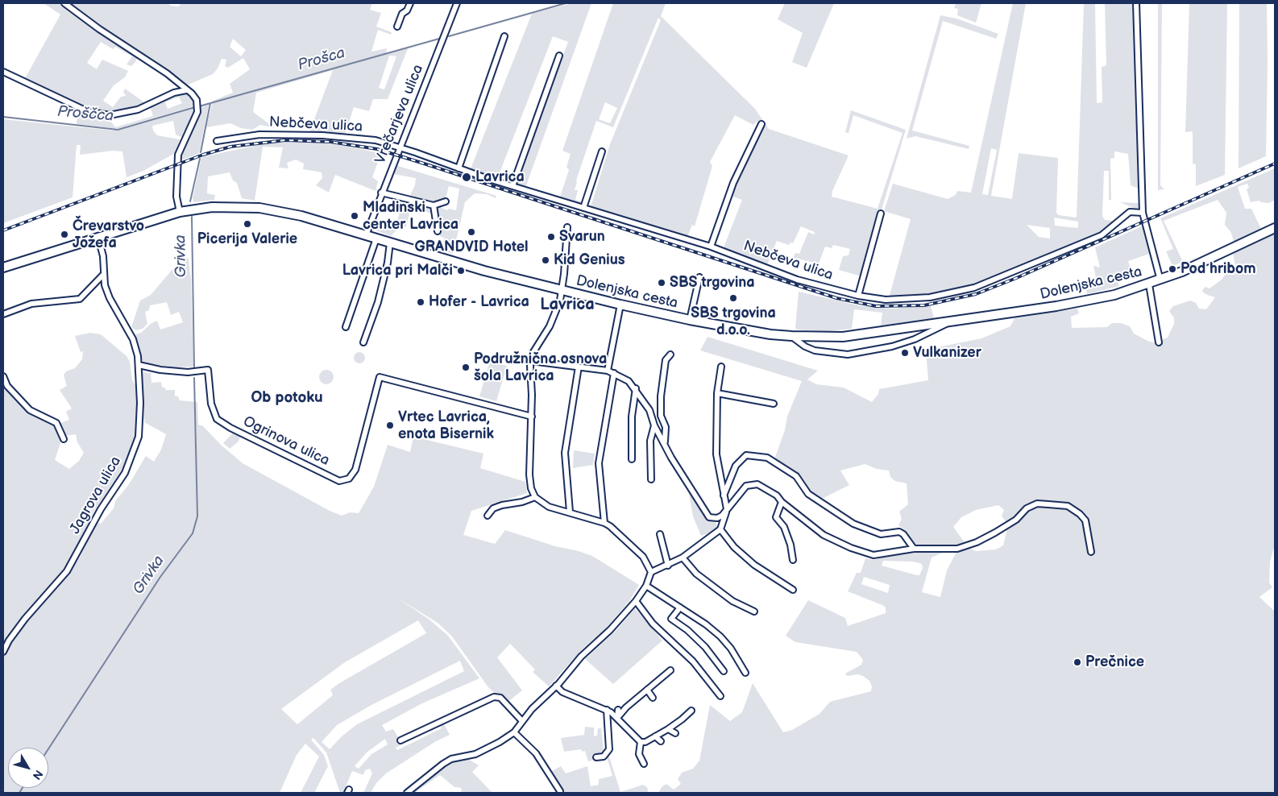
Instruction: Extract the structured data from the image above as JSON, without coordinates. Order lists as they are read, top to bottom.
{
  "streets": {
    "main road": ["Dolenjska cesta"],
    "street": [
      "Vrečarjeva ulica",
      "Nebčeva ulica",
      "Ogrinova ulica",
      "Jagrova ulica"
    ]
  },
  "crossings": [
    ["Vrečarjeva ulica", "Nebčeva ulica"],
    ["Vrečarjeva ulica", "Dolenjska cesta"],
    ["Dolenjska cesta", "Jagrova ulica"],
    ["Ogrinova ulica", "Jagrova ulica"]
  ],
  "districts": ["Lavrica", "Ob potoku"],
  "water": ["Prošca", "Proščca", "Grivka"],
  "places": [
    "Lavrica",
    "Mladinski center Lavrica",
    "Picerija Valerie",
    "GRANDVID Hotel",
    "Črevarstvo Jožefa",
    "Svarun",
    "Kid Genius",
    "Pod hribom",
    "Lavrica pri Malči",
    "SBS trgovina",
    "SBS trgovina d.o.o.",
    "Hofer - Lavrica",
    "Vulkanizer",
    "Podružnična osnova šola Lavrica",
    "Vrtec Lavrica, enota Bisernik",
    "Prečnice"
  ],
  "north": "bottom right"
}
